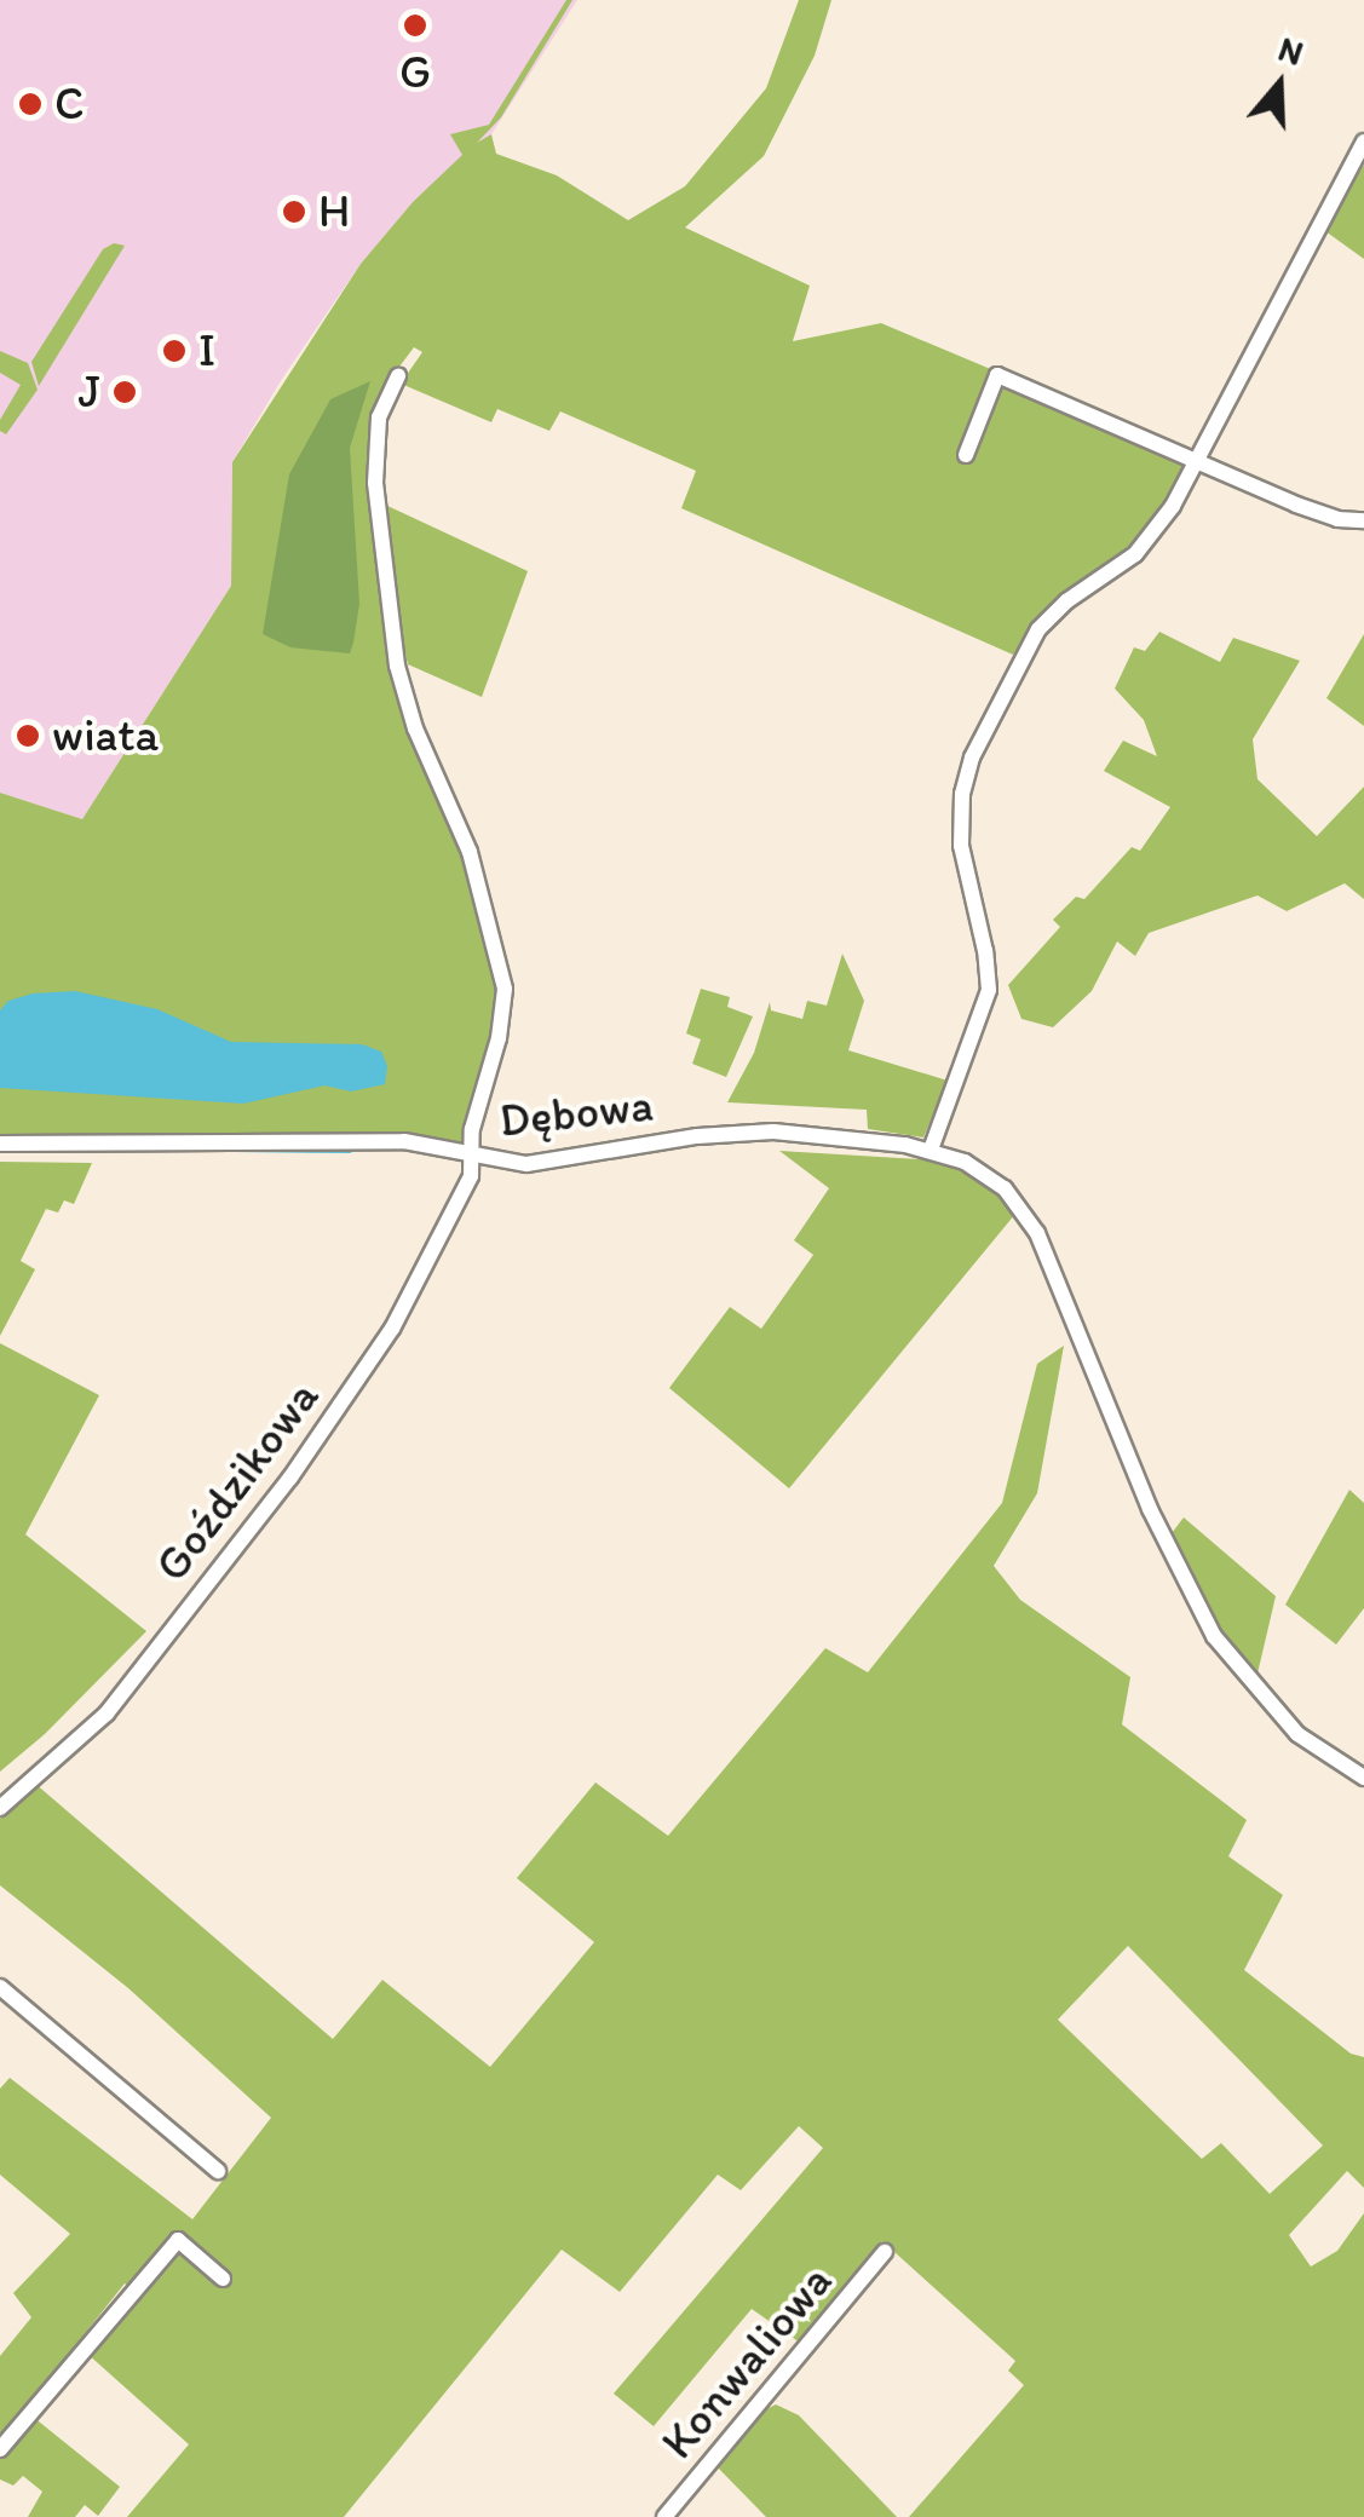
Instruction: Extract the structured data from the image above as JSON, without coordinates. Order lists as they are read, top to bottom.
{
  "streets": {
    "street": ["Dębowa", "Goździkowa", "Konwaliowa"]
  },
  "crossings": [
    ["Dębowa", "Goździkowa"]
  ],
  "places": [
    "G",
    "C",
    "H",
    "I",
    "J",
    "wiata"
  ],
  "north": "top"
}
